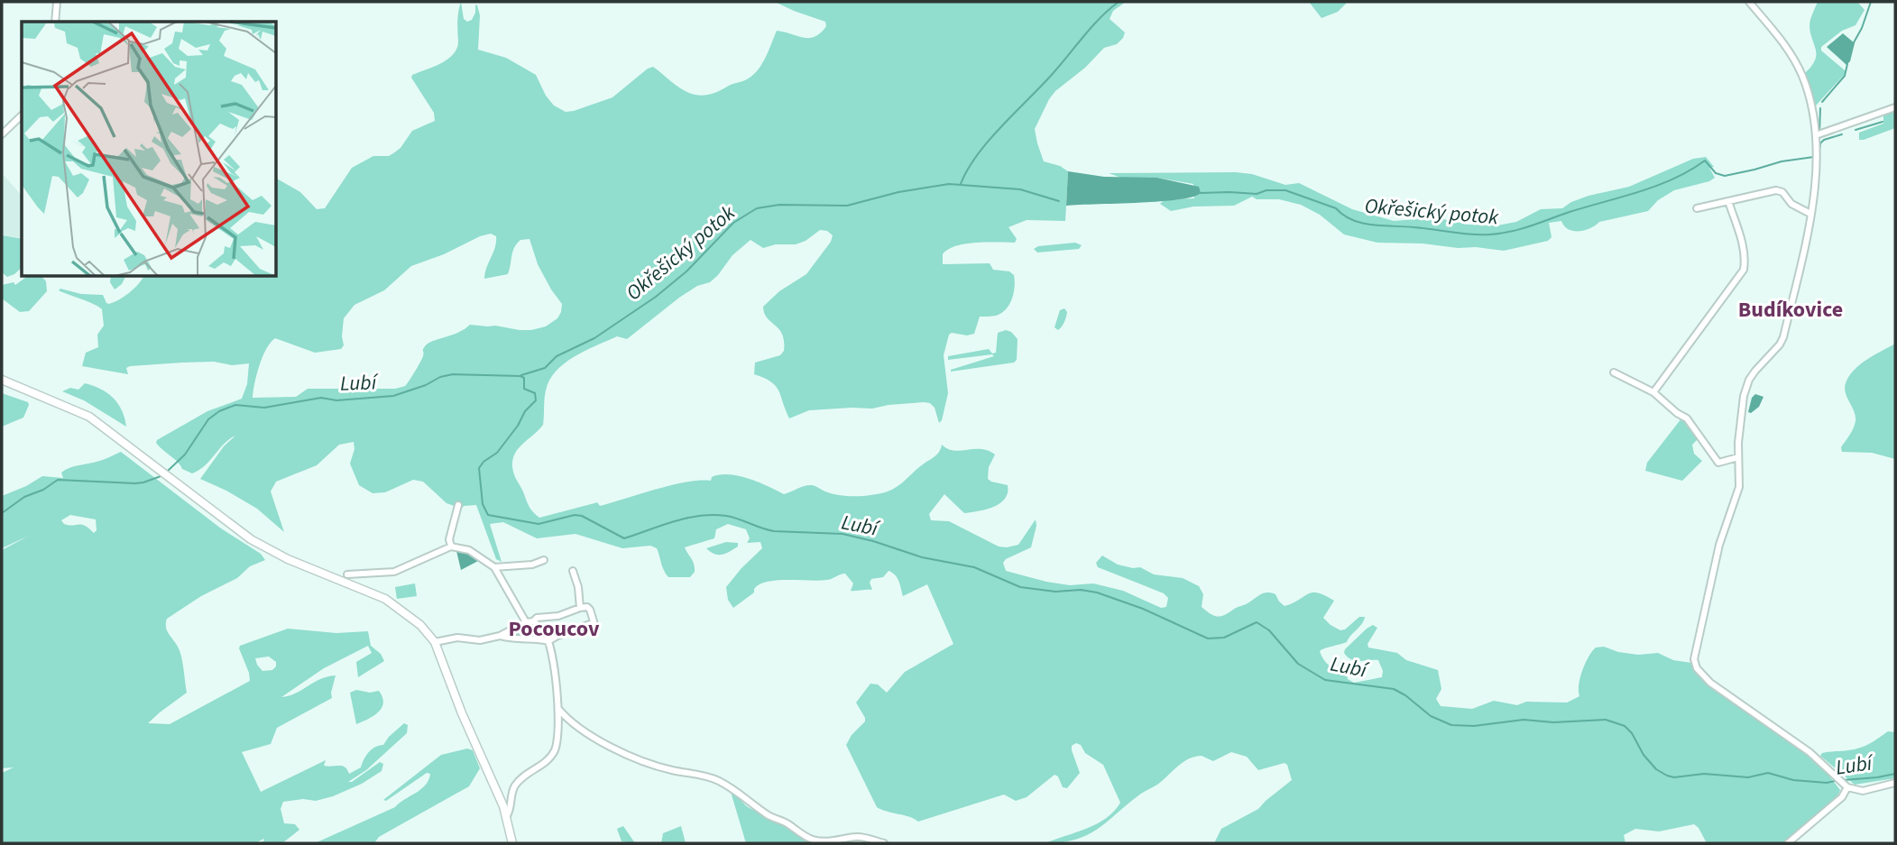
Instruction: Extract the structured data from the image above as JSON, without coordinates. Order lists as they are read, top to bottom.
{
  "districts": ["Budíkovice", "Pocoucov"],
  "water": ["Okřešický potok", "Lubí"]
}
